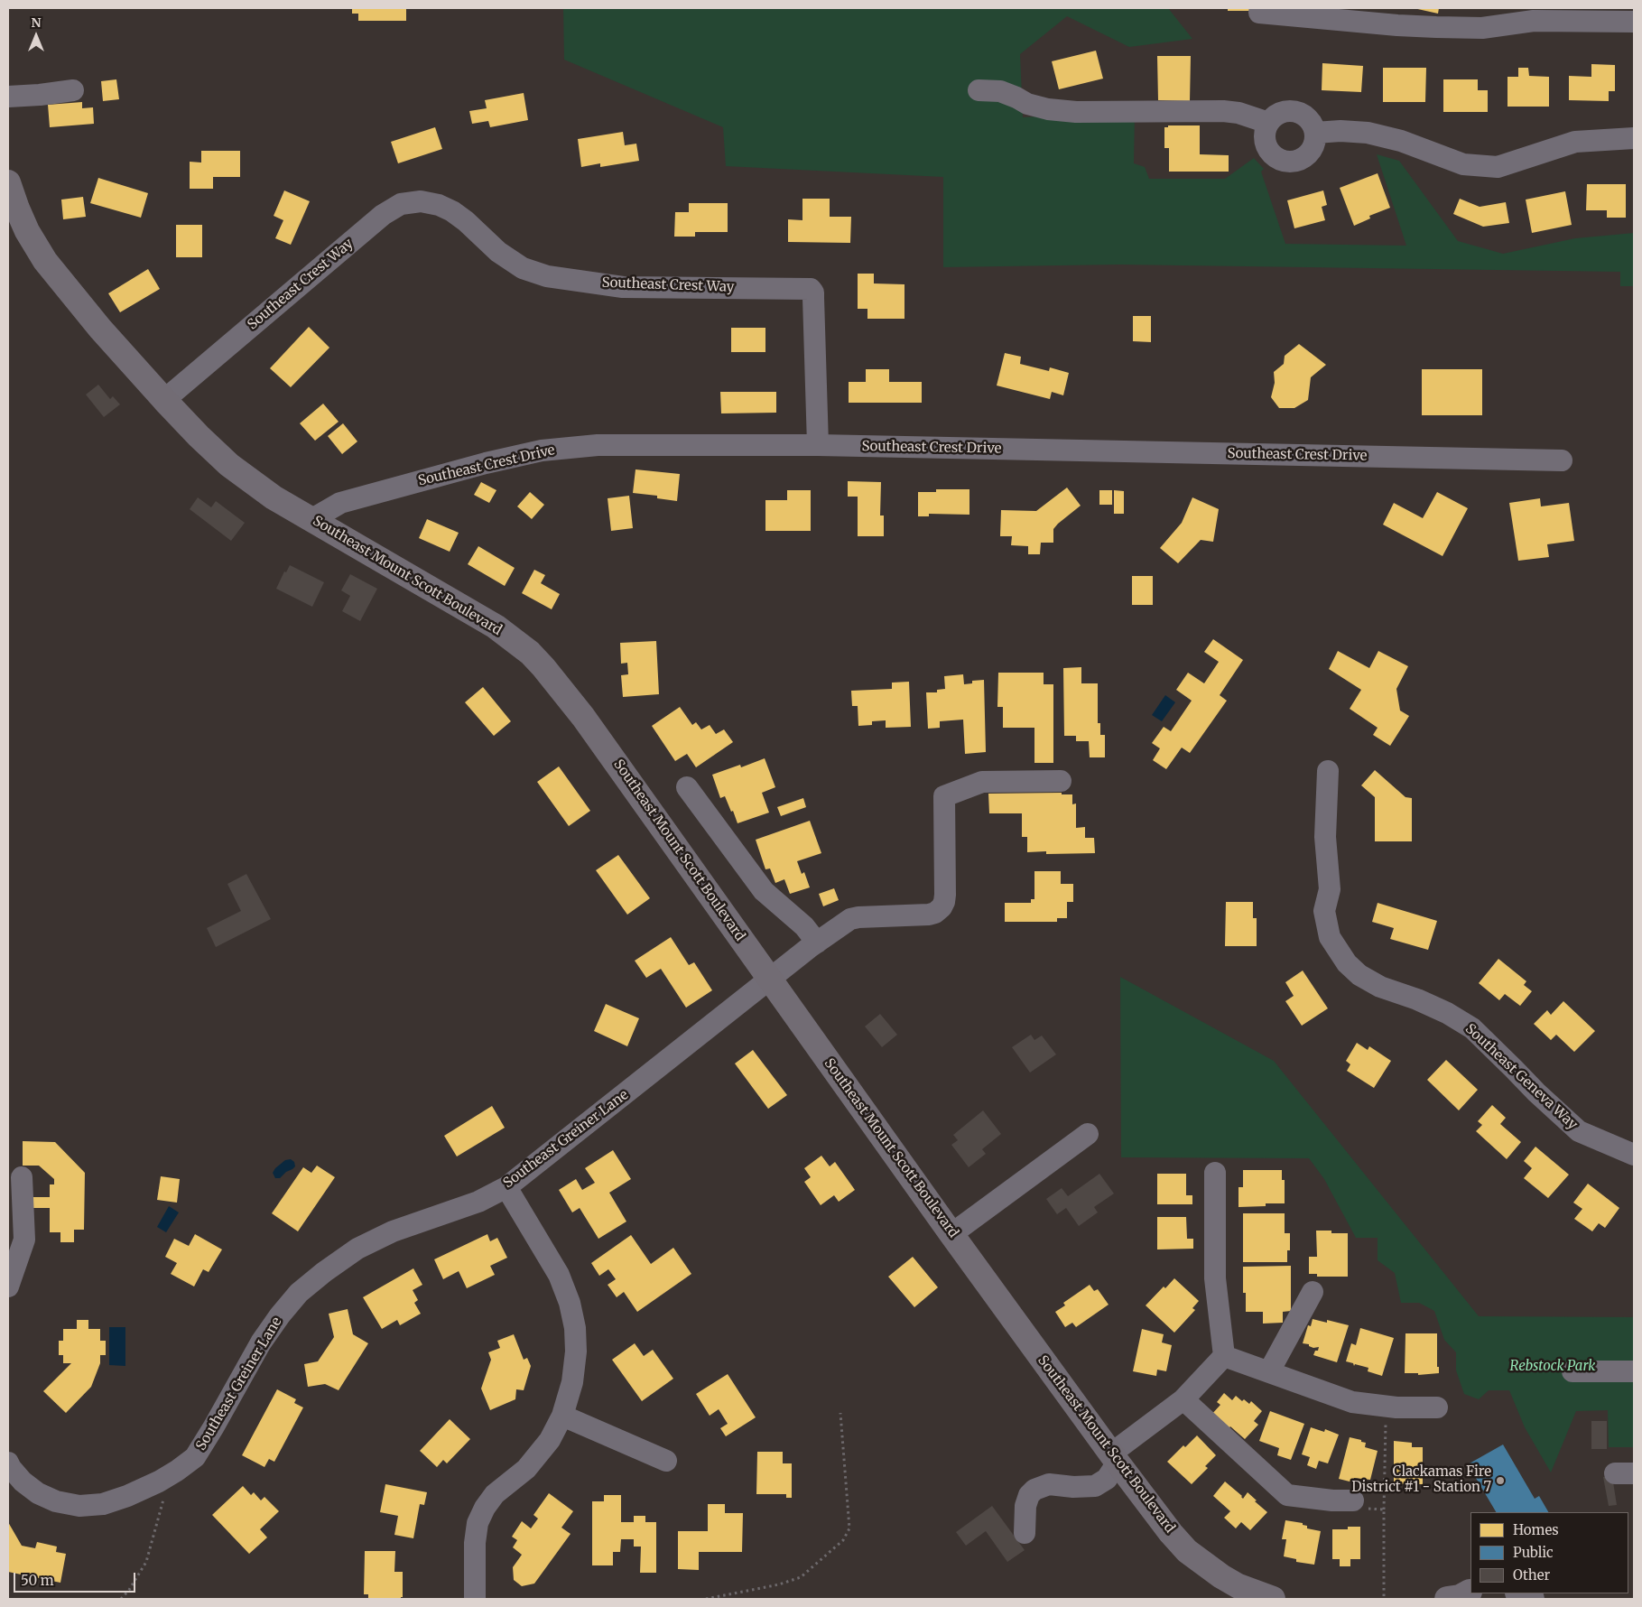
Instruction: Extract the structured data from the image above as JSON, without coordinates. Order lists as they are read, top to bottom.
{
  "streets": {
    "main road": ["Southeast Mount Scott Boulevard"],
    "street": [
      "Southeast Crest Way",
      "Southeast Crest Drive",
      "Southeast Geneva Way",
      "Southeast Greiner Lane"
    ]
  },
  "crossings": [
    ["Southeast Crest Way", "Southeast Crest Drive"],
    ["Southeast Crest Way", "Southeast Mount Scott Boulevard"],
    ["Southeast Crest Drive", "Southeast Mount Scott Boulevard"],
    ["Southeast Mount Scott Boulevard", "Southeast Greiner Lane"]
  ],
  "parks": ["Rebstock Park"],
  "places": ["Clackamas Fire District #1 - Station 7"],
  "legend": ["Homes", "Public", "Other"],
  "scale_bar": "50 m",
  "north": "top"
}
